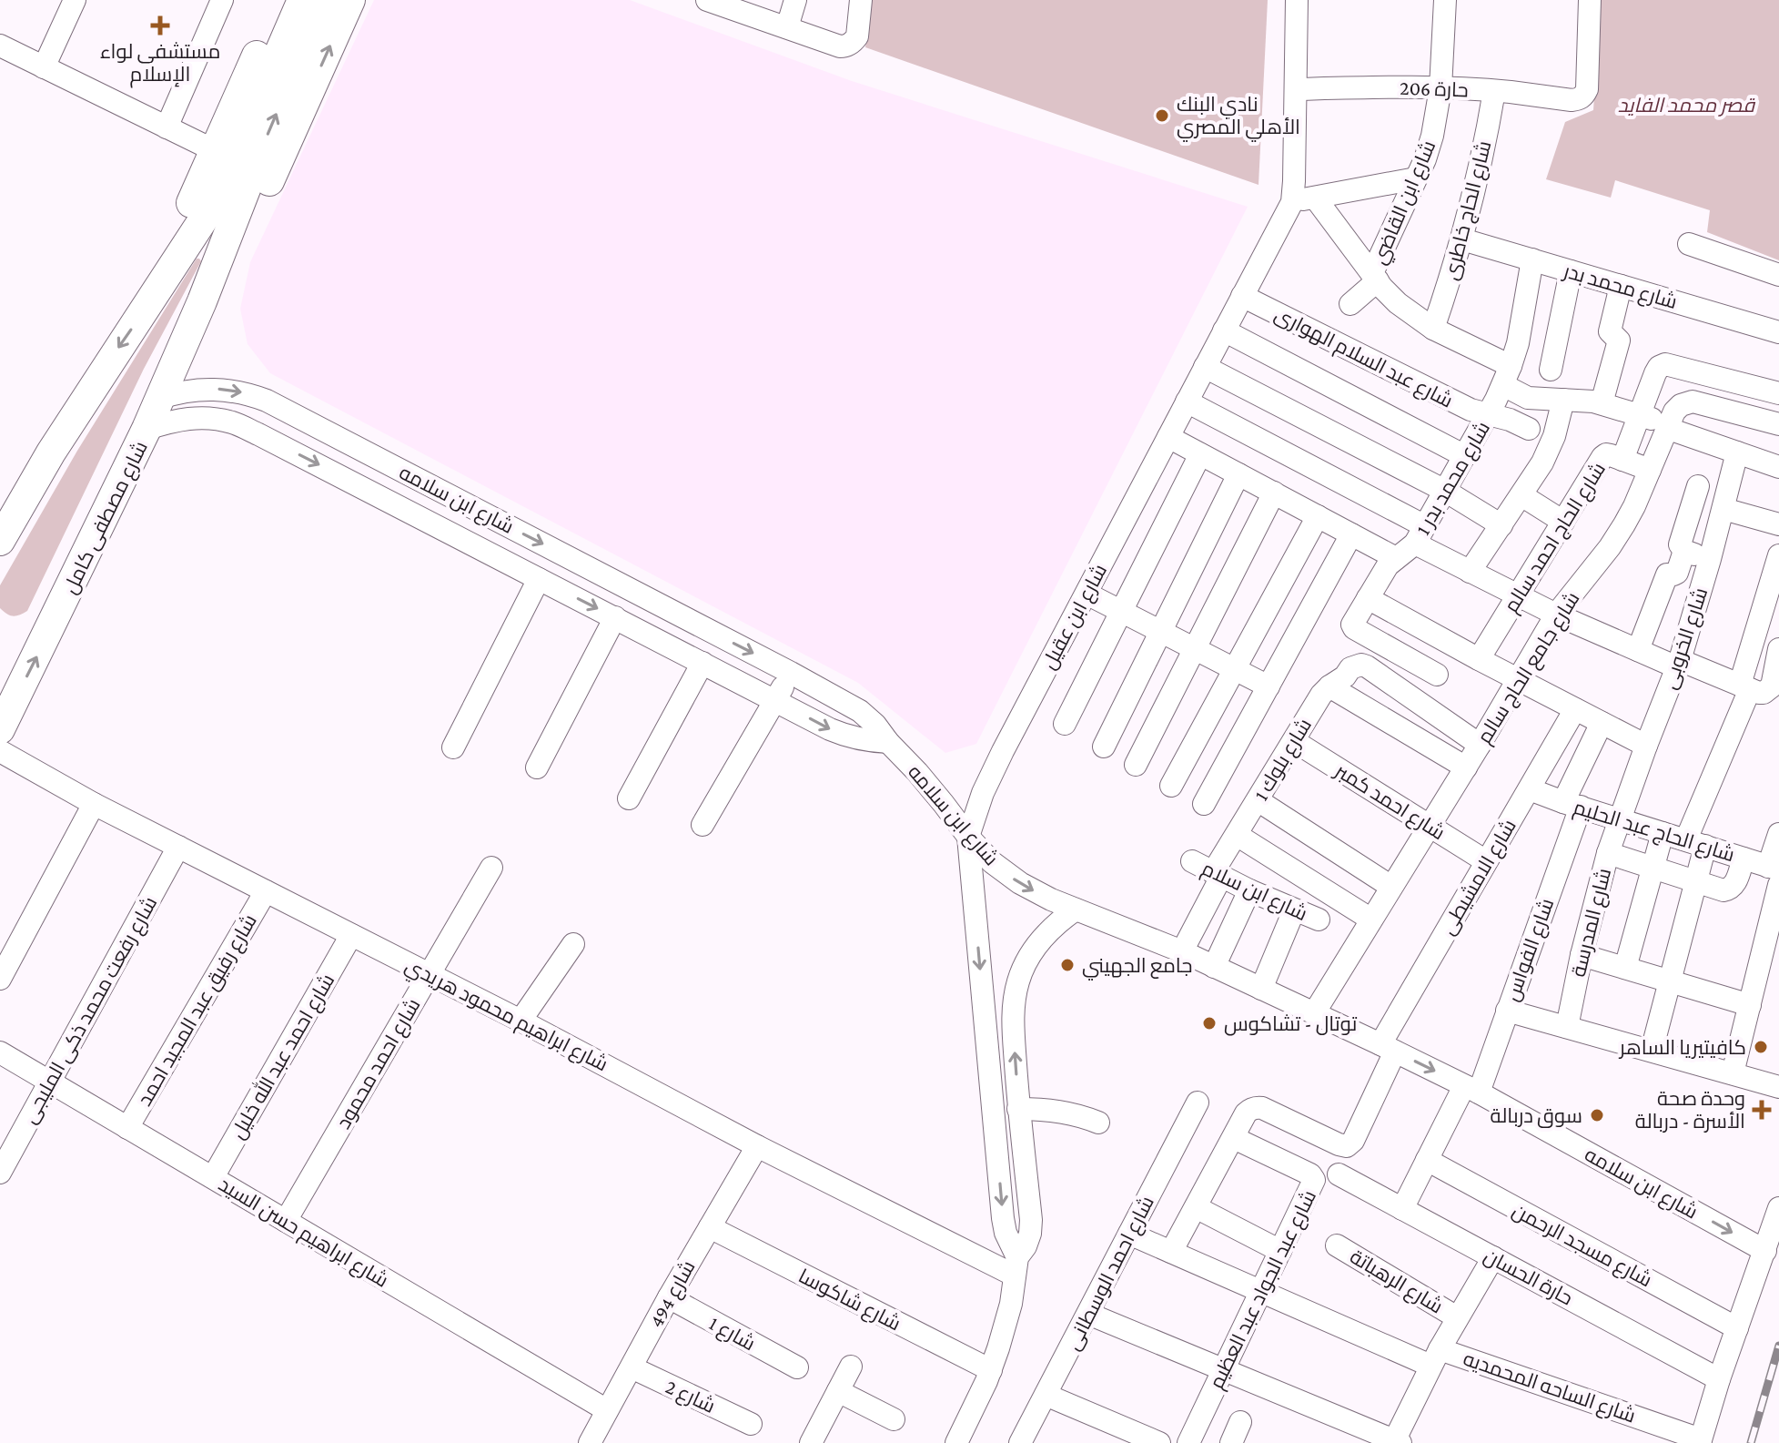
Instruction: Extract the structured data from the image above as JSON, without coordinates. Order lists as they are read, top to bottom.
{
  "streets": {
    "main road": ["شارع مصطفى كامل"],
    "street": [
      "حارة 206",
      "شارع ابن القاضي",
      "شارع الحاج خاطرى",
      "شارع محمد بدر",
      "شارع عبد السلام الهوارى",
      "شارع محمد بدر 1",
      "شارع ابن سلامه",
      "شارع الحاج احمد سالم",
      "شارع ابن عقيل",
      "شارع الخروبى",
      "شارع جامع الحاج سالم",
      "شارع بلوك 1",
      "شارع احمد كمبر",
      "شارع الحاج عبد الحليم",
      "شارع الامشيطى",
      "شارع ابن سلام",
      "شارع المدرسة",
      "شارع الفواس",
      "شارع رفعت محمد ذكى المليجى",
      "شارع رفيق عبد المجيد احمد",
      "شارع ابراهيم محمود هريدي",
      "شارع احمد عبد الله خليل",
      "شارع احمد محمود",
      "شارع ابراهيم حسن السيد",
      "شارع مسجد الرحمن",
      "شارع احمد الوسطانى",
      "حارة الحسان",
      "شارع الرهباتة",
      "شارع عبد الجواد عبد العظيم",
      "شارع 494",
      "شارع شاكوسا",
      "شارع 1",
      "شارع الساحه المحمديه",
      "شارع 2"
    ]
  },
  "crossings": [
    ["حارة 206", "شارع ابن القاضي"],
    ["حارة 206", "شارع الحاج خاطرى"],
    ["حارة 206", "شارع ابن عقيل"],
    ["شارع الحاج خاطرى", "شارع محمد بدر"],
    ["شارع محمد بدر", "شارع محمد بدر 1"],
    ["شارع عبد السلام الهوارى", "شارع محمد بدر 1"],
    ["شارع عبد السلام الهوارى", "شارع ابن عقيل"],
    ["شارع ابن سلامه", "شارع مصطفى كامل"],
    ["شارع ابن سلامه", "شارع ابن عقيل"],
    ["شارع ابن سلامه", "شارع جامع الحاج سالم"],
    ["شارع ابن سلامه", "شارع بلوك 1"],
    ["شارع ابن سلامه", "شارع الامشيطى"],
    ["شارع ابن سلامه", "شارع الفواس"],
    ["شارع الحاج احمد سالم", "شارع جامع الحاج سالم"],
    ["شارع ابن عقيل", "شارع ابراهيم محمود هريدي"],
    ["شارع الخروبى", "شارع الحاج عبد الحليم"],
    ["شارع الخروبى", "شارع المدرسة"],
    ["شارع جامع الحاج سالم", "شارع بلوك 1"],
    ["شارع جامع الحاج سالم", "شارع احمد كمبر"],
    ["شارع بلوك 1", "شارع احمد كمبر"],
    ["شارع بلوك 1", "شارع ابن سلام"],
    ["شارع احمد كمبر", "شارع الامشيطى"],
    ["شارع الحاج عبد الحليم", "شارع الامشيطى"],
    ["شارع الحاج عبد الحليم", "شارع المدرسة"],
    ["شارع الحاج عبد الحليم", "شارع الفواس"],
    ["شارع الامشيطى", "شارع عبد الجواد عبد العظيم"],
    ["شارع الفواس", "شارع مسجد الرحمن"],
    ["شارع الفواس", "حارة الحسان"],
    ["شارع رفعت محمد ذكى المليجى", "شارع ابراهيم محمود هريدي"],
    ["شارع رفعت محمد ذكى المليجى", "شارع ابراهيم حسن السيد"],
    ["شارع رفيق عبد المجيد احمد", "شارع ابراهيم محمود هريدي"],
    ["شارع رفيق عبد المجيد احمد", "شارع ابراهيم حسن السيد"],
    ["شارع ابراهيم محمود هريدي", "شارع احمد عبد الله خليل"],
    ["شارع ابراهيم محمود هريدي", "شارع احمد محمود"],
    ["شارع ابراهيم محمود هريدي", "شارع 494"],
    ["شارع احمد عبد الله خليل", "شارع ابراهيم حسن السيد"],
    ["شارع احمد محمود", "شارع ابراهيم حسن السيد"],
    ["شارع ابراهيم حسن السيد", "شارع 494"],
    ["شارع احمد الوسطانى", "شارع الساحه المحمديه"],
    ["شارع عبد الجواد عبد العظيم", "شارع الساحه المحمديه"],
    ["شارع 494", "شارع شاكوسا"],
    ["شارع 494", "شارع 1"],
    ["شارع 494", "شارع 2"]
  ],
  "parks": ["قصر محمد الفايد"],
  "places": {
    "health": ["مستشفى لواء الإسلام", "وحدة صحة الأسرة - دربالة"],
    "other": [
      "نادي البنك الأهلي المصري",
      "جامع الجهيني",
      "توتال - تشاكوس",
      "كافيتيريا الساهر",
      "سوق دربالة"
    ]
  }
}
